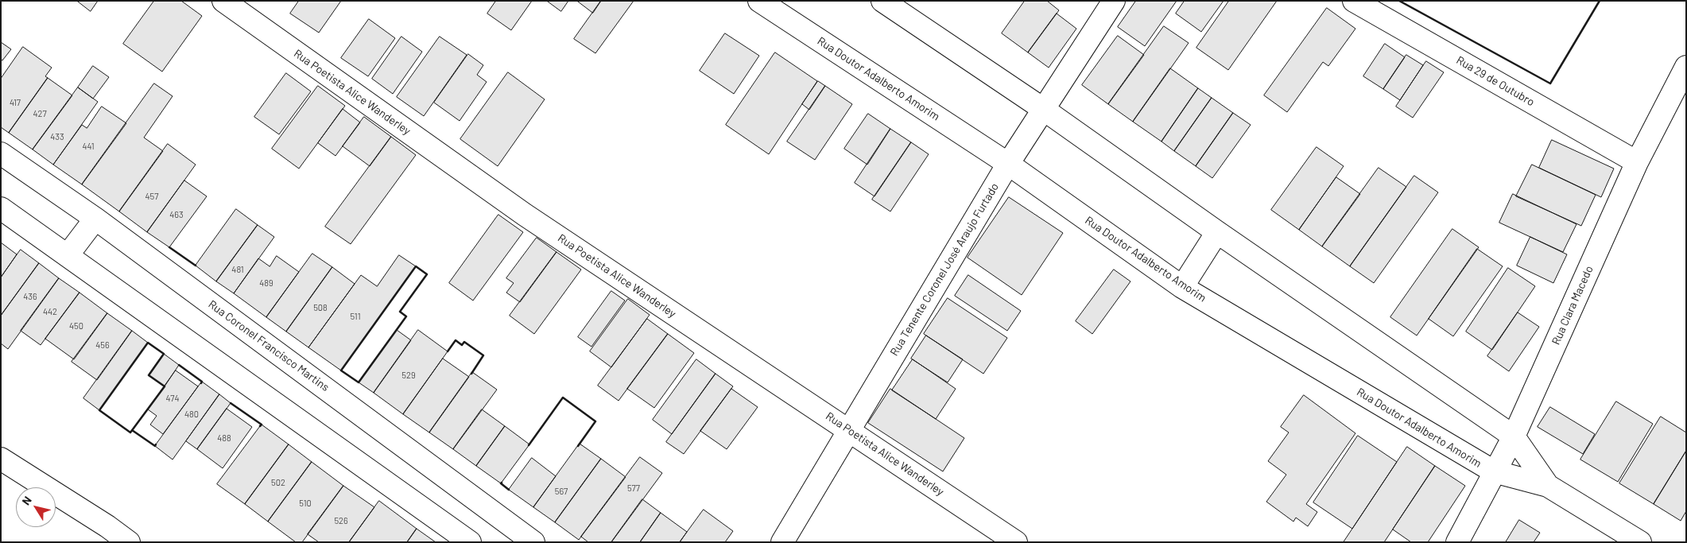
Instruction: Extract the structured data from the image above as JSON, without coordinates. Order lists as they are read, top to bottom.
{
  "streets": {
    "street": [
      "Rua Doutor Adalberto Amorim",
      "Rua 29 de Outubro",
      "Rua Poetista Alice Wanderley",
      "Rua Tenente Coronel José Araujo Furtado",
      "Rua Clara Macedo",
      "Rua Coronel Francisco Martins"
    ]
  },
  "crossings": [
    ["Rua Doutor Adalberto Amorim", "Rua Tenente Coronel José Araujo Furtado"],
    ["Rua Doutor Adalberto Amorim", "Rua Clara Macedo"],
    ["Rua 29 de Outubro", "Rua Clara Macedo"],
    ["Rua Poetista Alice Wanderley", "Rua Tenente Coronel José Araujo Furtado"]
  ],
  "house_numbers": [
    "417",
    "427",
    "433",
    "441",
    "457",
    "463",
    "481",
    "489",
    "436",
    "508",
    "442",
    "511",
    "450",
    "456",
    "529",
    "474",
    "480",
    "488",
    "502",
    "577",
    "567",
    "510",
    "526"
  ],
  "north": "top left"
}
